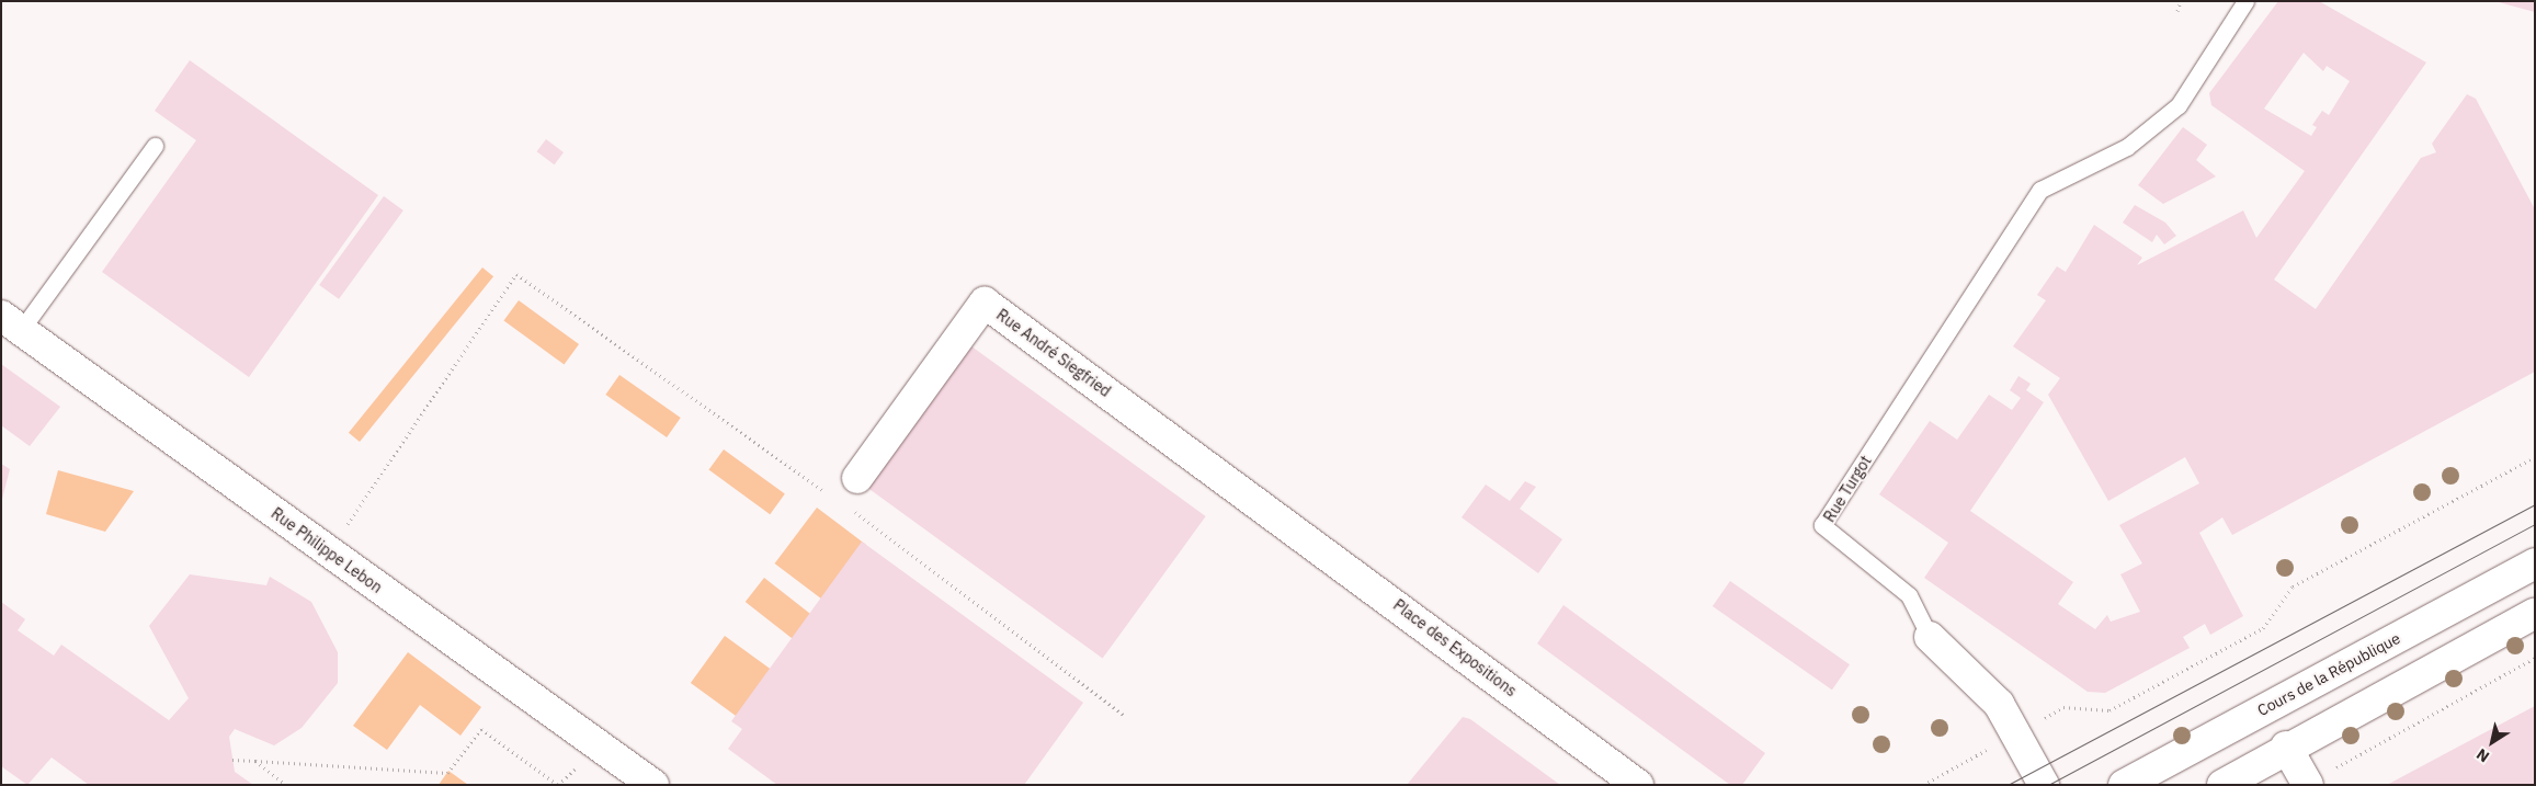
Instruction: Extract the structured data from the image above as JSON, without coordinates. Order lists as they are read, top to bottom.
{
  "streets": {
    "street": [
      "Rue André Siegfried",
      "Rue Turgot",
      "Rue Philippe Lebon",
      "Place des Expositions",
      "Cours de la République"
    ]
  },
  "crossings": [
    ["Rue André Siegfried", "Place des Expositions"]
  ],
  "north": "bottom left"
}
